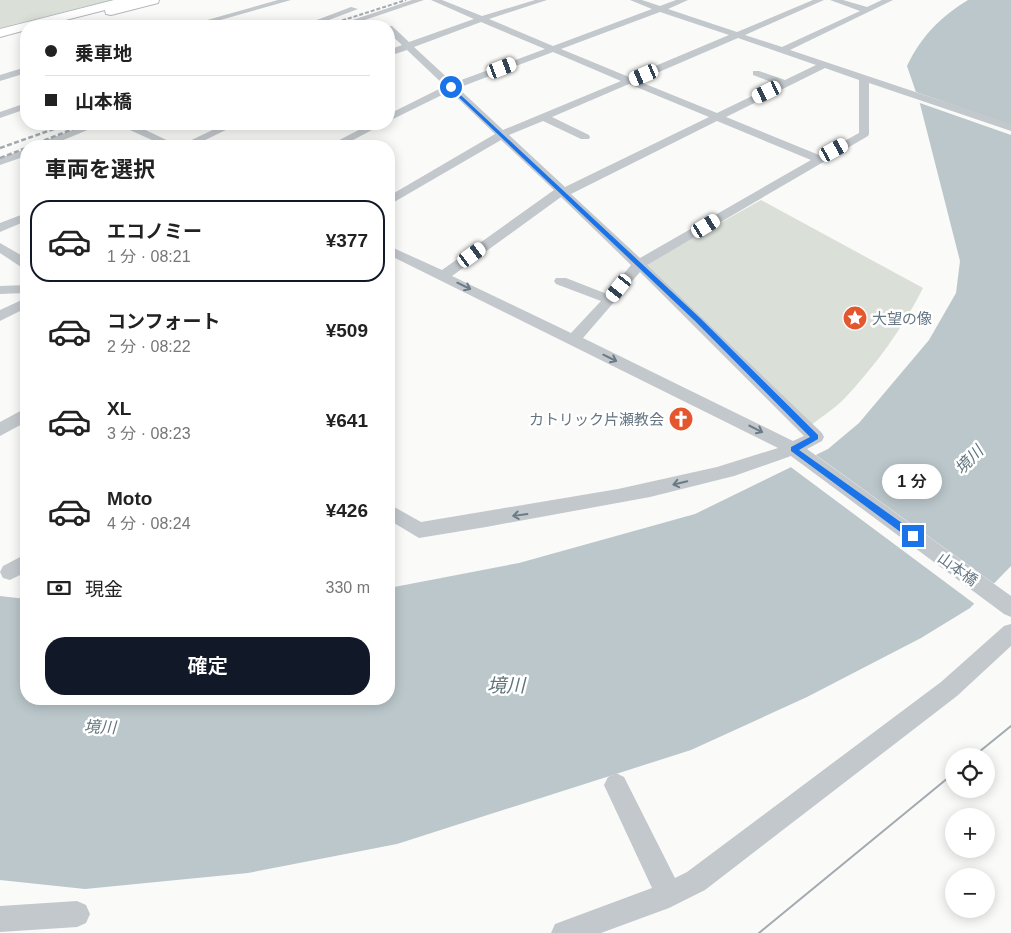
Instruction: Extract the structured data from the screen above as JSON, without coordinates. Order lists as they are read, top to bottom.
{
  "streets": {
    "street": ["山本橋"]
  },
  "water": ["境川"],
  "places": {
    "place": ["大望の像"],
    "church": ["カトリック片瀬教会"]
  },
  "page": {
    "banner": ["乗車地", "山本橋"],
    "heading": "車両を選択",
    "list": [
      {
        "name": "エコノミー",
        "note": "1 分 · 08:21",
        "value": "¥377"
      },
      {
        "name": "コンフォート",
        "note": "2 分 · 08:22",
        "value": "¥509"
      },
      {
        "name": "XL",
        "note": "3 分 · 08:23",
        "value": "¥641"
      },
      {
        "name": "Moto",
        "note": "4 分 · 08:24",
        "value": "¥426"
      }
    ],
    "bubble": "1 分",
    "pay": ["現金", "330 m"],
    "buttons": "確定",
    "map_buttons": ["+", "−"]
  }
}
